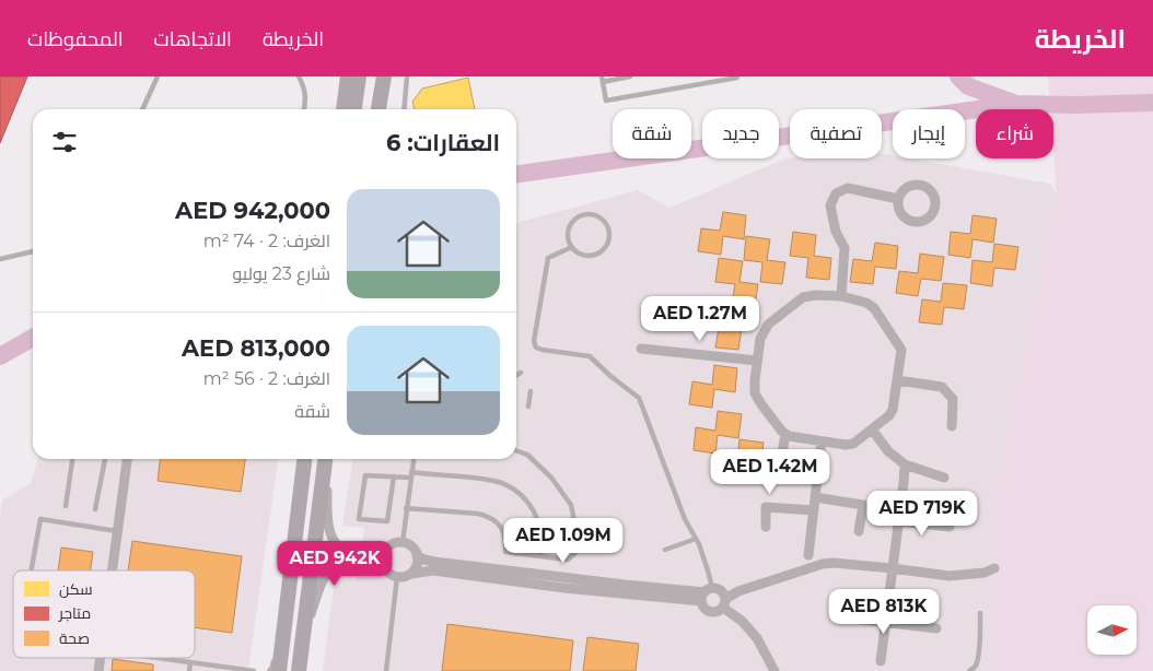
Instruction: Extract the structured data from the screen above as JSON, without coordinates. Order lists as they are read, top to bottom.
{
  "legend": ["سكن", "متاجر", "صحة"],
  "north": "right",
  "page": {
    "header": "الخريطة",
    "nav": ["الخريطة", "الاتجاهات", "المحفوظات"],
    "chip": [
      "شراء",
      "إيجار",
      "تصفية",
      "جديد",
      "شقة"
    ],
    "heading": "العقارات: 6",
    "list": [
      {
        "name": "AED 942,000",
        "note": "الغرف: 2 · 74 m² · شارع 23 يوليو"
      },
      {
        "name": "AED 813,000",
        "note": "الغرف: 2 · 56 m² · شقة"
      }
    ],
    "price": [
      "AED 1.27M",
      "AED 1.42M",
      "AED 719K",
      "AED 1.09M",
      "AED 942K",
      "AED 813K"
    ]
  }
}
